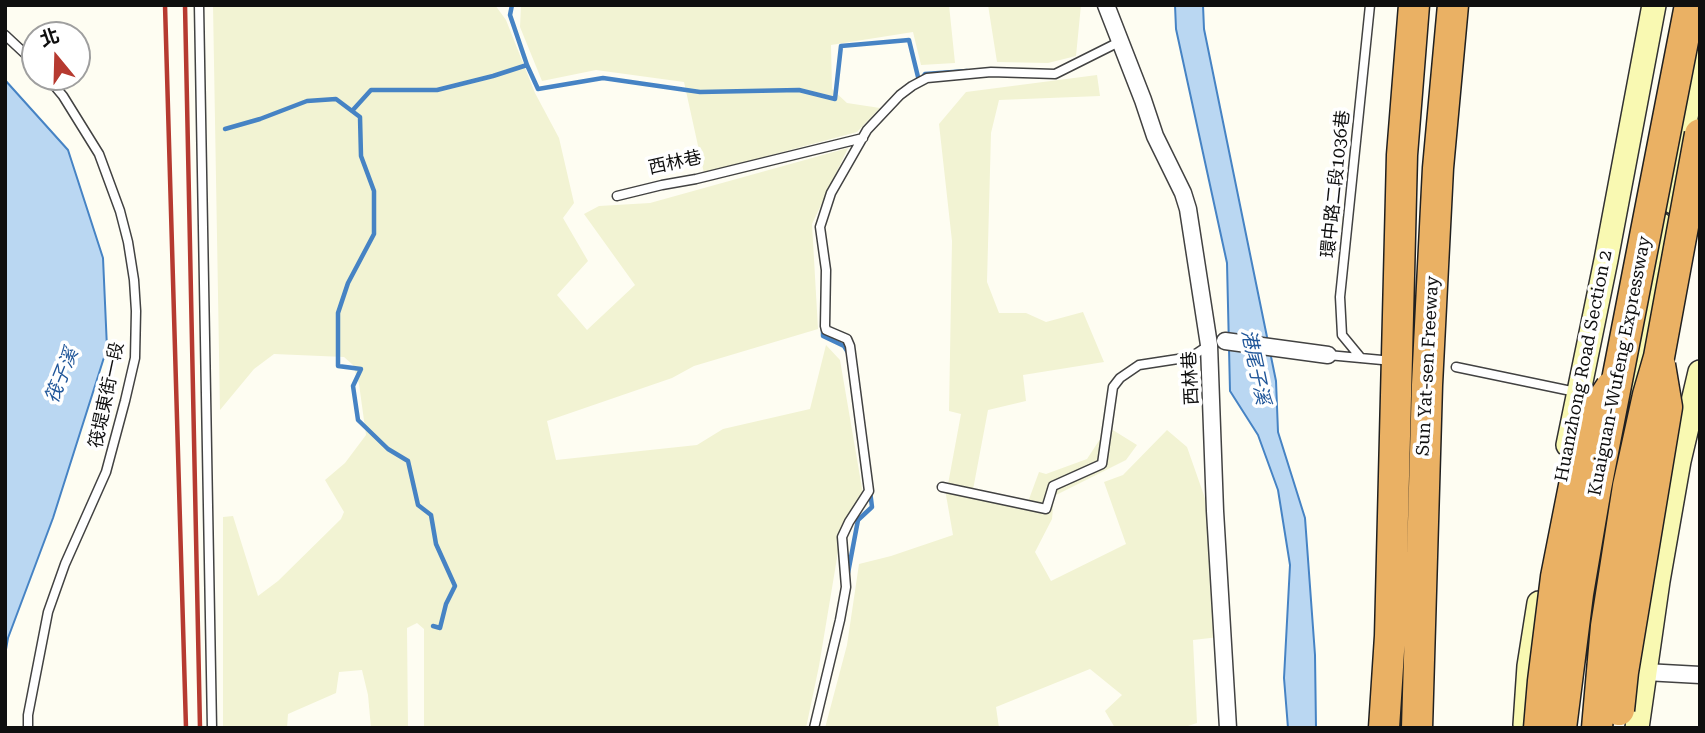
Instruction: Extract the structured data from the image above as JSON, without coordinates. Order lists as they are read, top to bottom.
{
  "streets": {
    "highway": ["Sun Yat-sen Freeway", "Kuaiguan-Wufeng Expressway"],
    "street": ["西林巷", "Huanzhong Road Section 2"],
    "lane": ["環中路二段1036巷", "筏堤東街一段"]
  },
  "water": ["港尾子溪", "筏子溪"],
  "north": "top"
}
